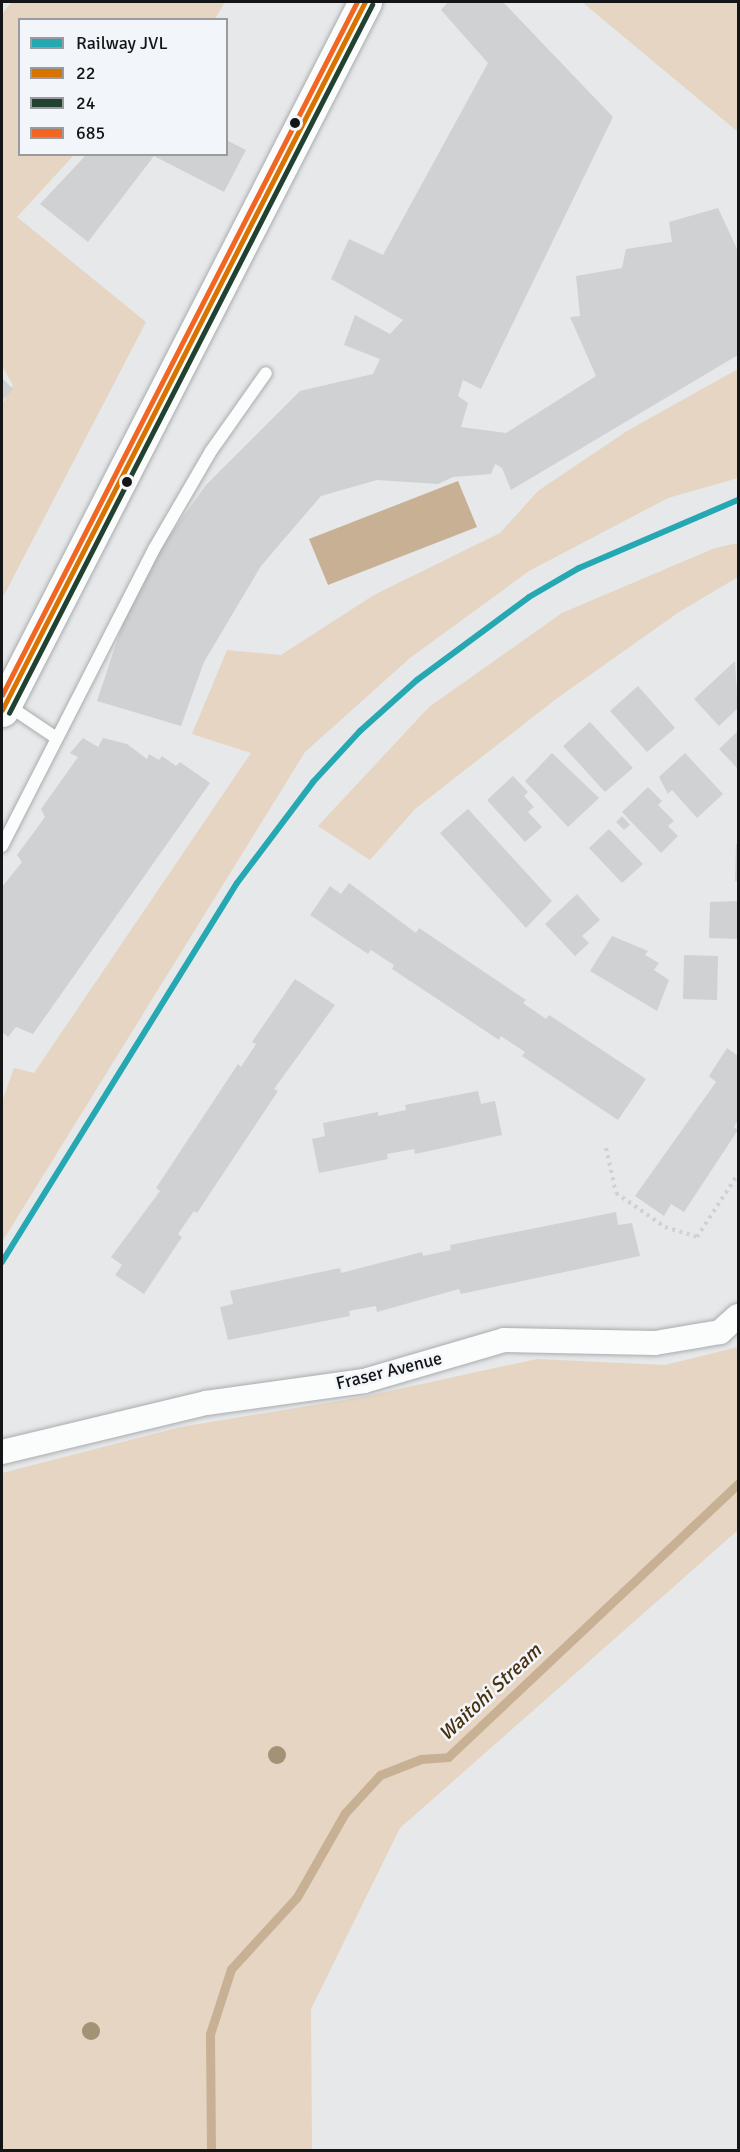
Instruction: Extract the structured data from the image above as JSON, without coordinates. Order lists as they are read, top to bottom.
{
  "streets": {
    "street": ["Fraser Avenue"]
  },
  "water": ["Waitohi Stream"],
  "lines": [
    "transit line 22",
    "transit line 685",
    "transit line 24",
    "rail line JVL"
  ],
  "legend": [
    "Railway JVL",
    "22",
    "24",
    "685"
  ]
}
